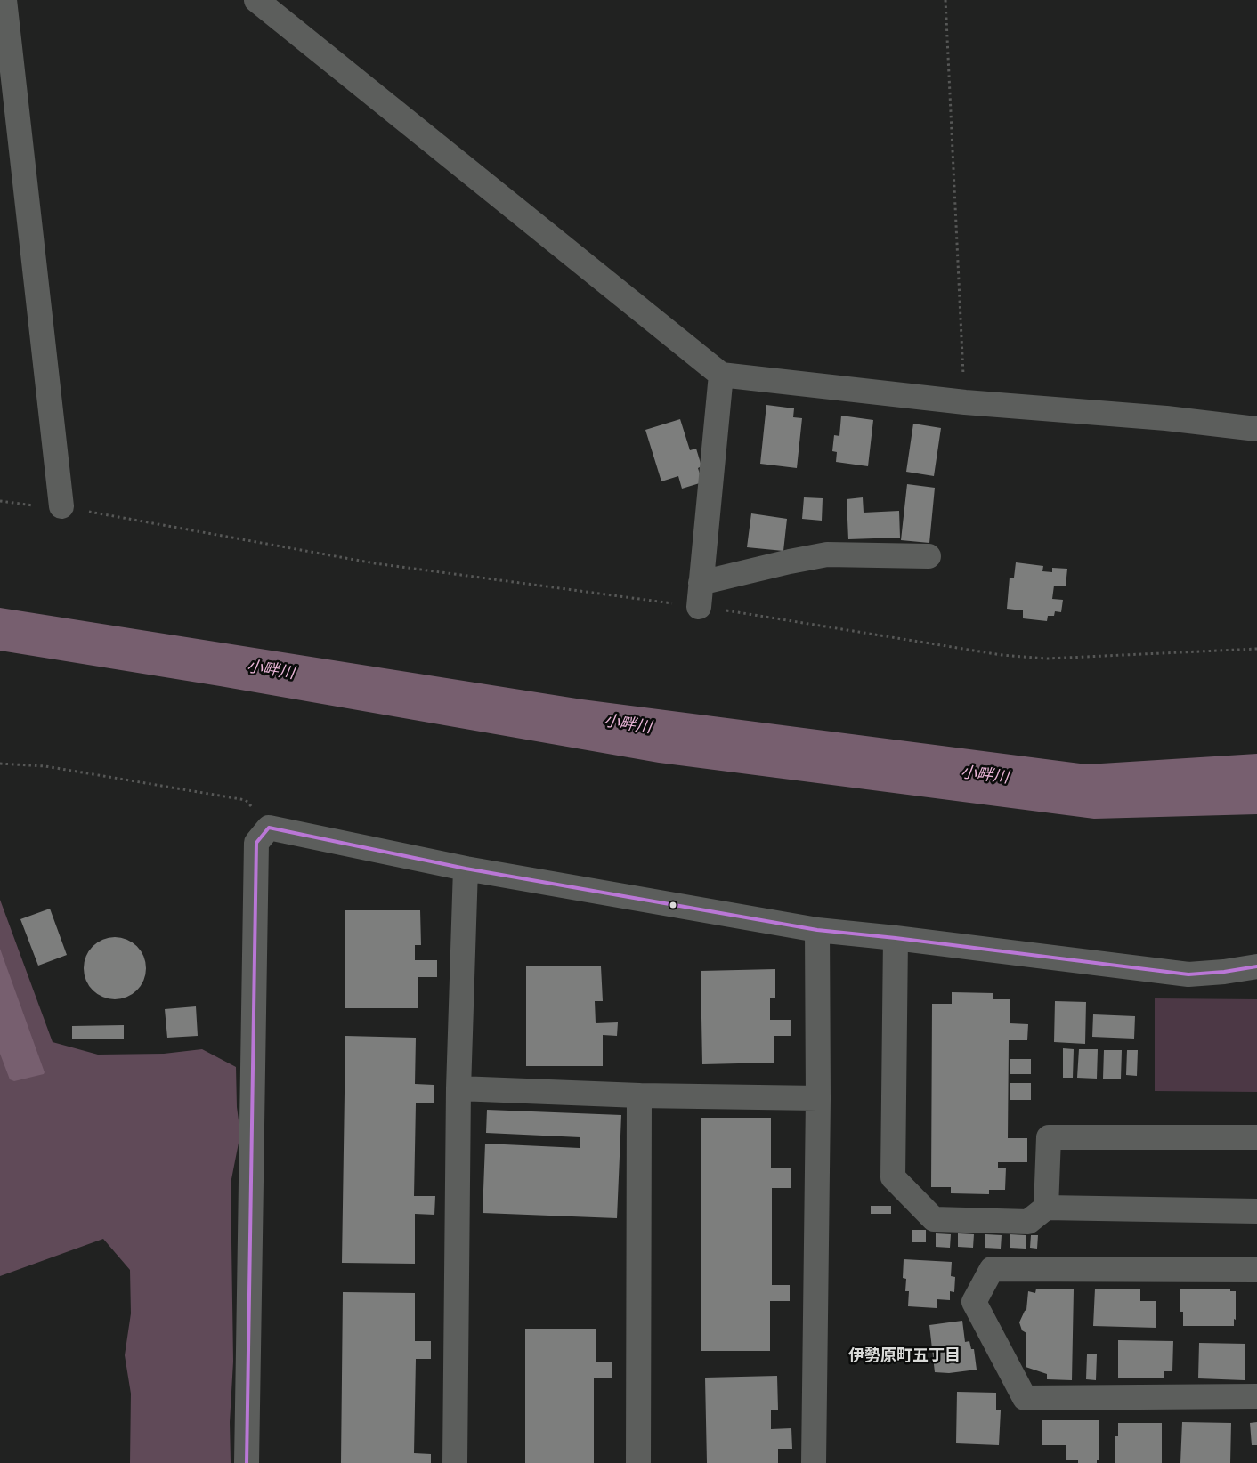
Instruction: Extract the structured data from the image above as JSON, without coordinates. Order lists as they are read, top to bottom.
{
  "districts": ["伊勢原町五丁目"],
  "water": ["小畔川"]
}
